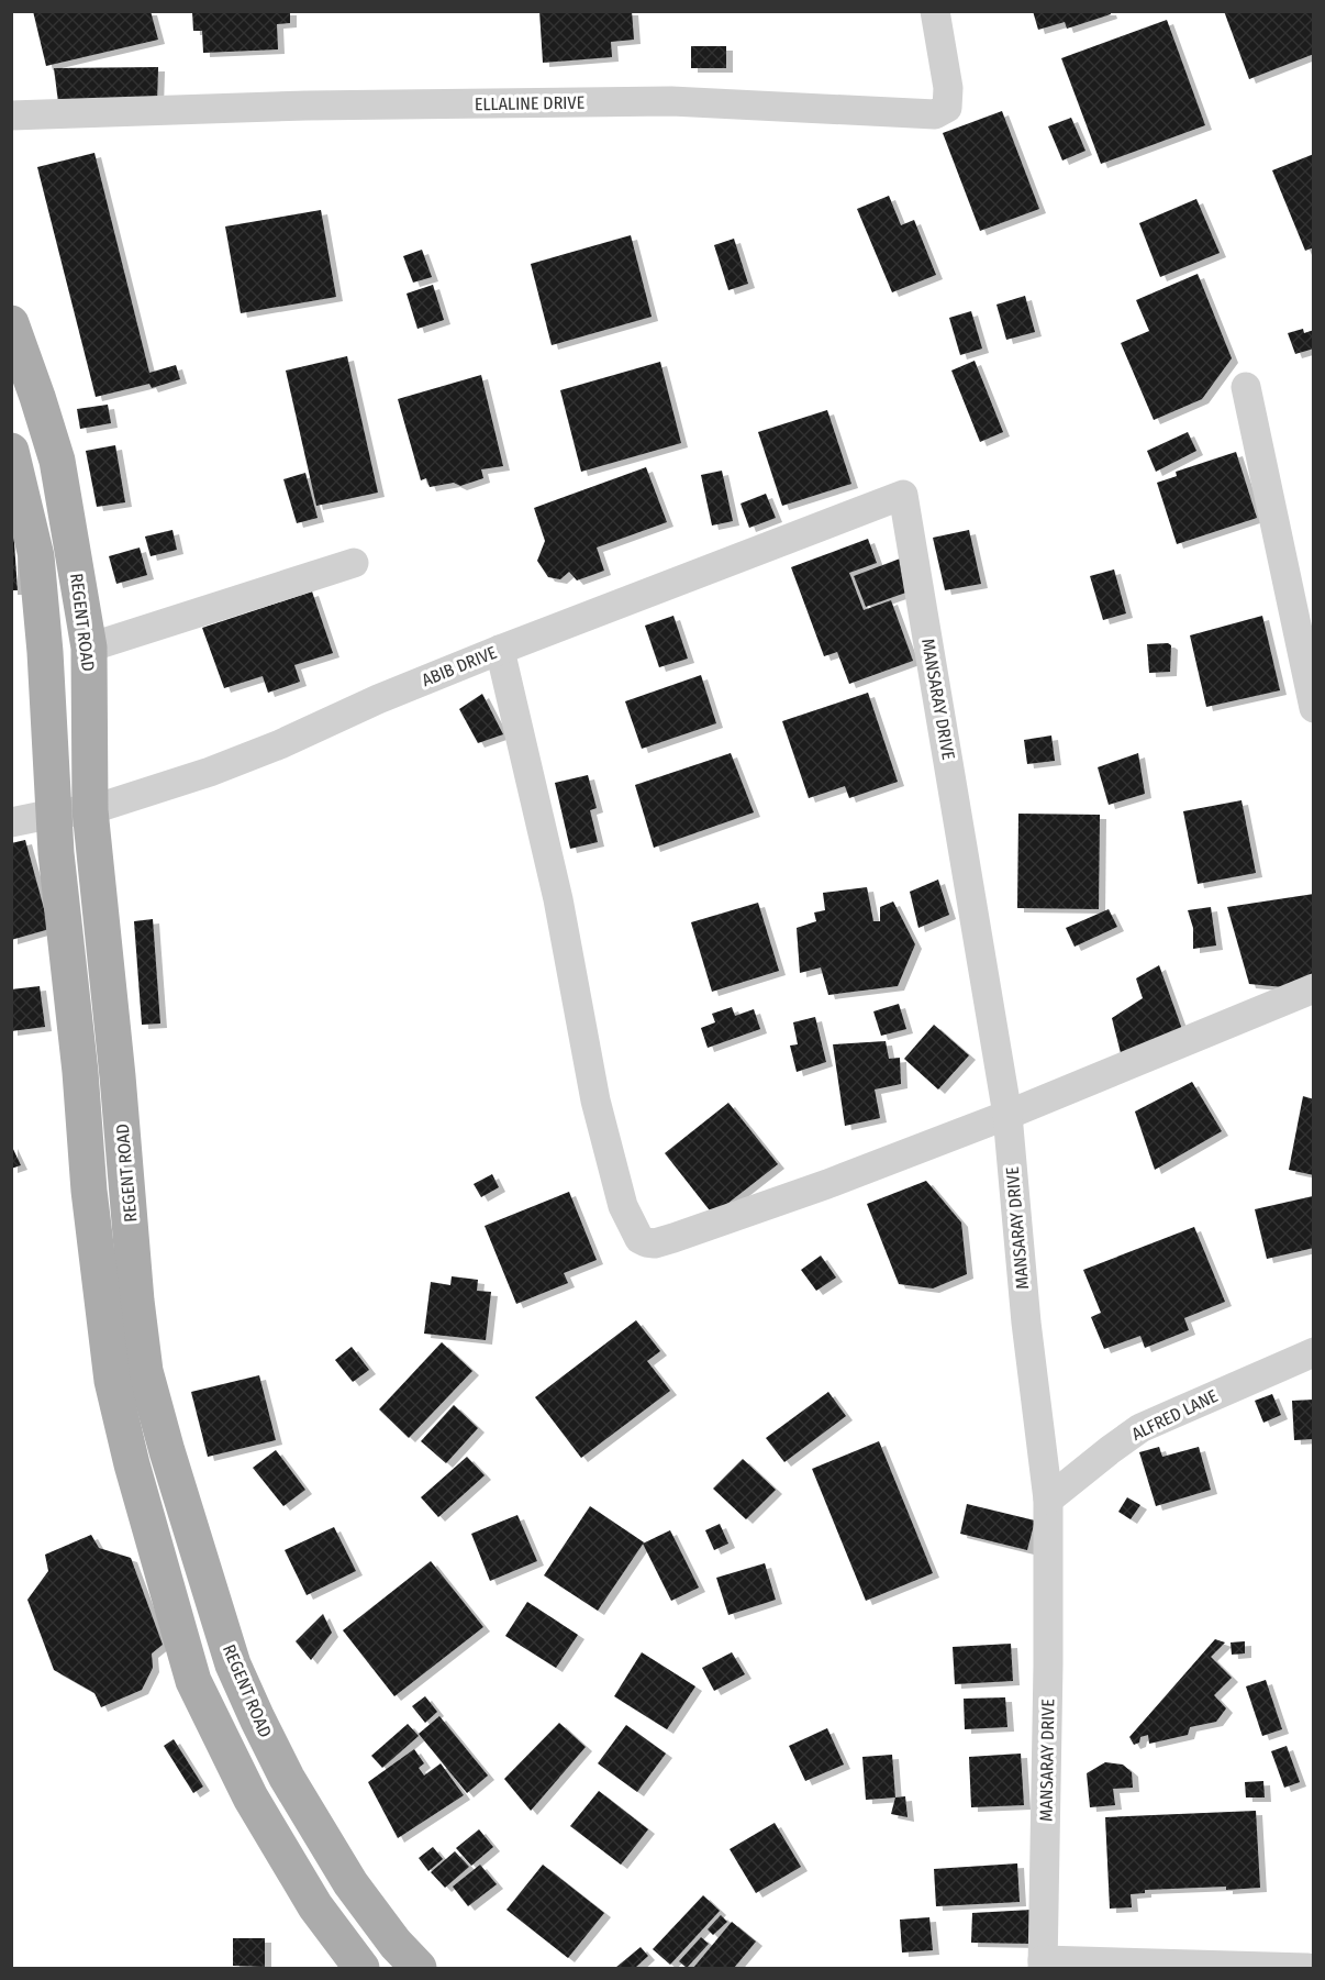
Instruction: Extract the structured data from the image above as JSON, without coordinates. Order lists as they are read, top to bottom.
{
  "streets": {
    "main road": ["REGENT ROAD"],
    "street": [
      "ELLALINE DRIVE",
      "ABIB DRIVE",
      "MANSARAY DRIVE",
      "ALFRED LANE"
    ]
  },
  "crossings": [
    ["REGENT ROAD", "ABIB DRIVE"],
    ["ABIB DRIVE", "MANSARAY DRIVE"],
    ["MANSARAY DRIVE", "ALFRED LANE"]
  ]
}
